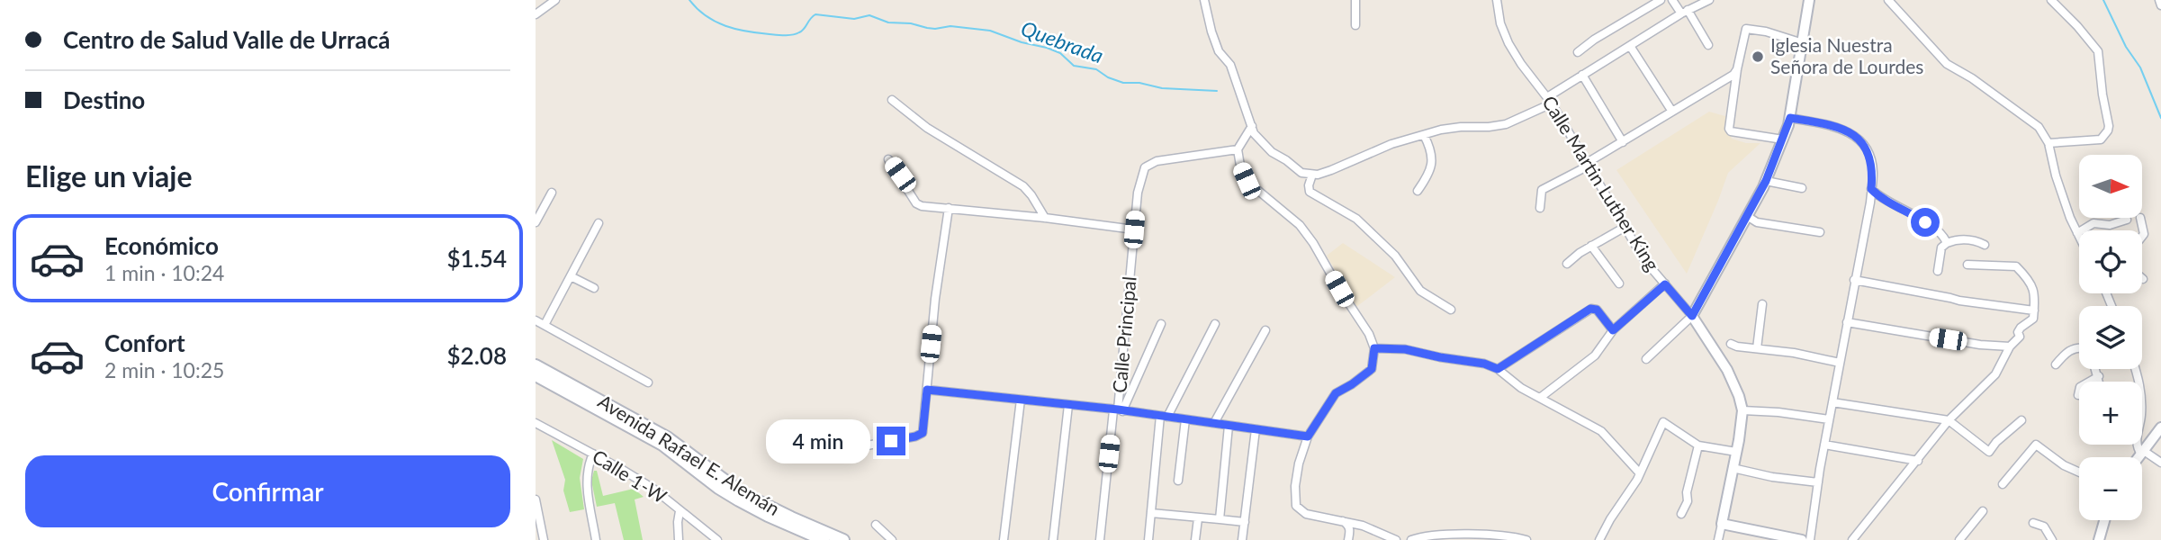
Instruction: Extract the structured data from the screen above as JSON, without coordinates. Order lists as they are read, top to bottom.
{
  "streets": {
    "main road": ["Avenida Rafael E. Alemán"],
    "street": ["Calle Martin Luther King", "Calle Principal", "Calle 1-W"]
  },
  "water": ["Quebrada"],
  "places": ["Iglesia Nuestra Señora de Lourdes"],
  "north": "right",
  "page": {
    "banner": ["Centro de Salud Valle de Urracá", "Destino"],
    "heading": "Elige un viaje",
    "map_buttons": ["+", "−"],
    "list": [
      {
        "name": "Económico",
        "note": "1 min · 10:24",
        "value": "$1.54"
      },
      {
        "name": "Confort",
        "note": "2 min · 10:25",
        "value": "$2.08"
      }
    ],
    "bubble": "4 min",
    "buttons": "Confirmar"
  }
}
